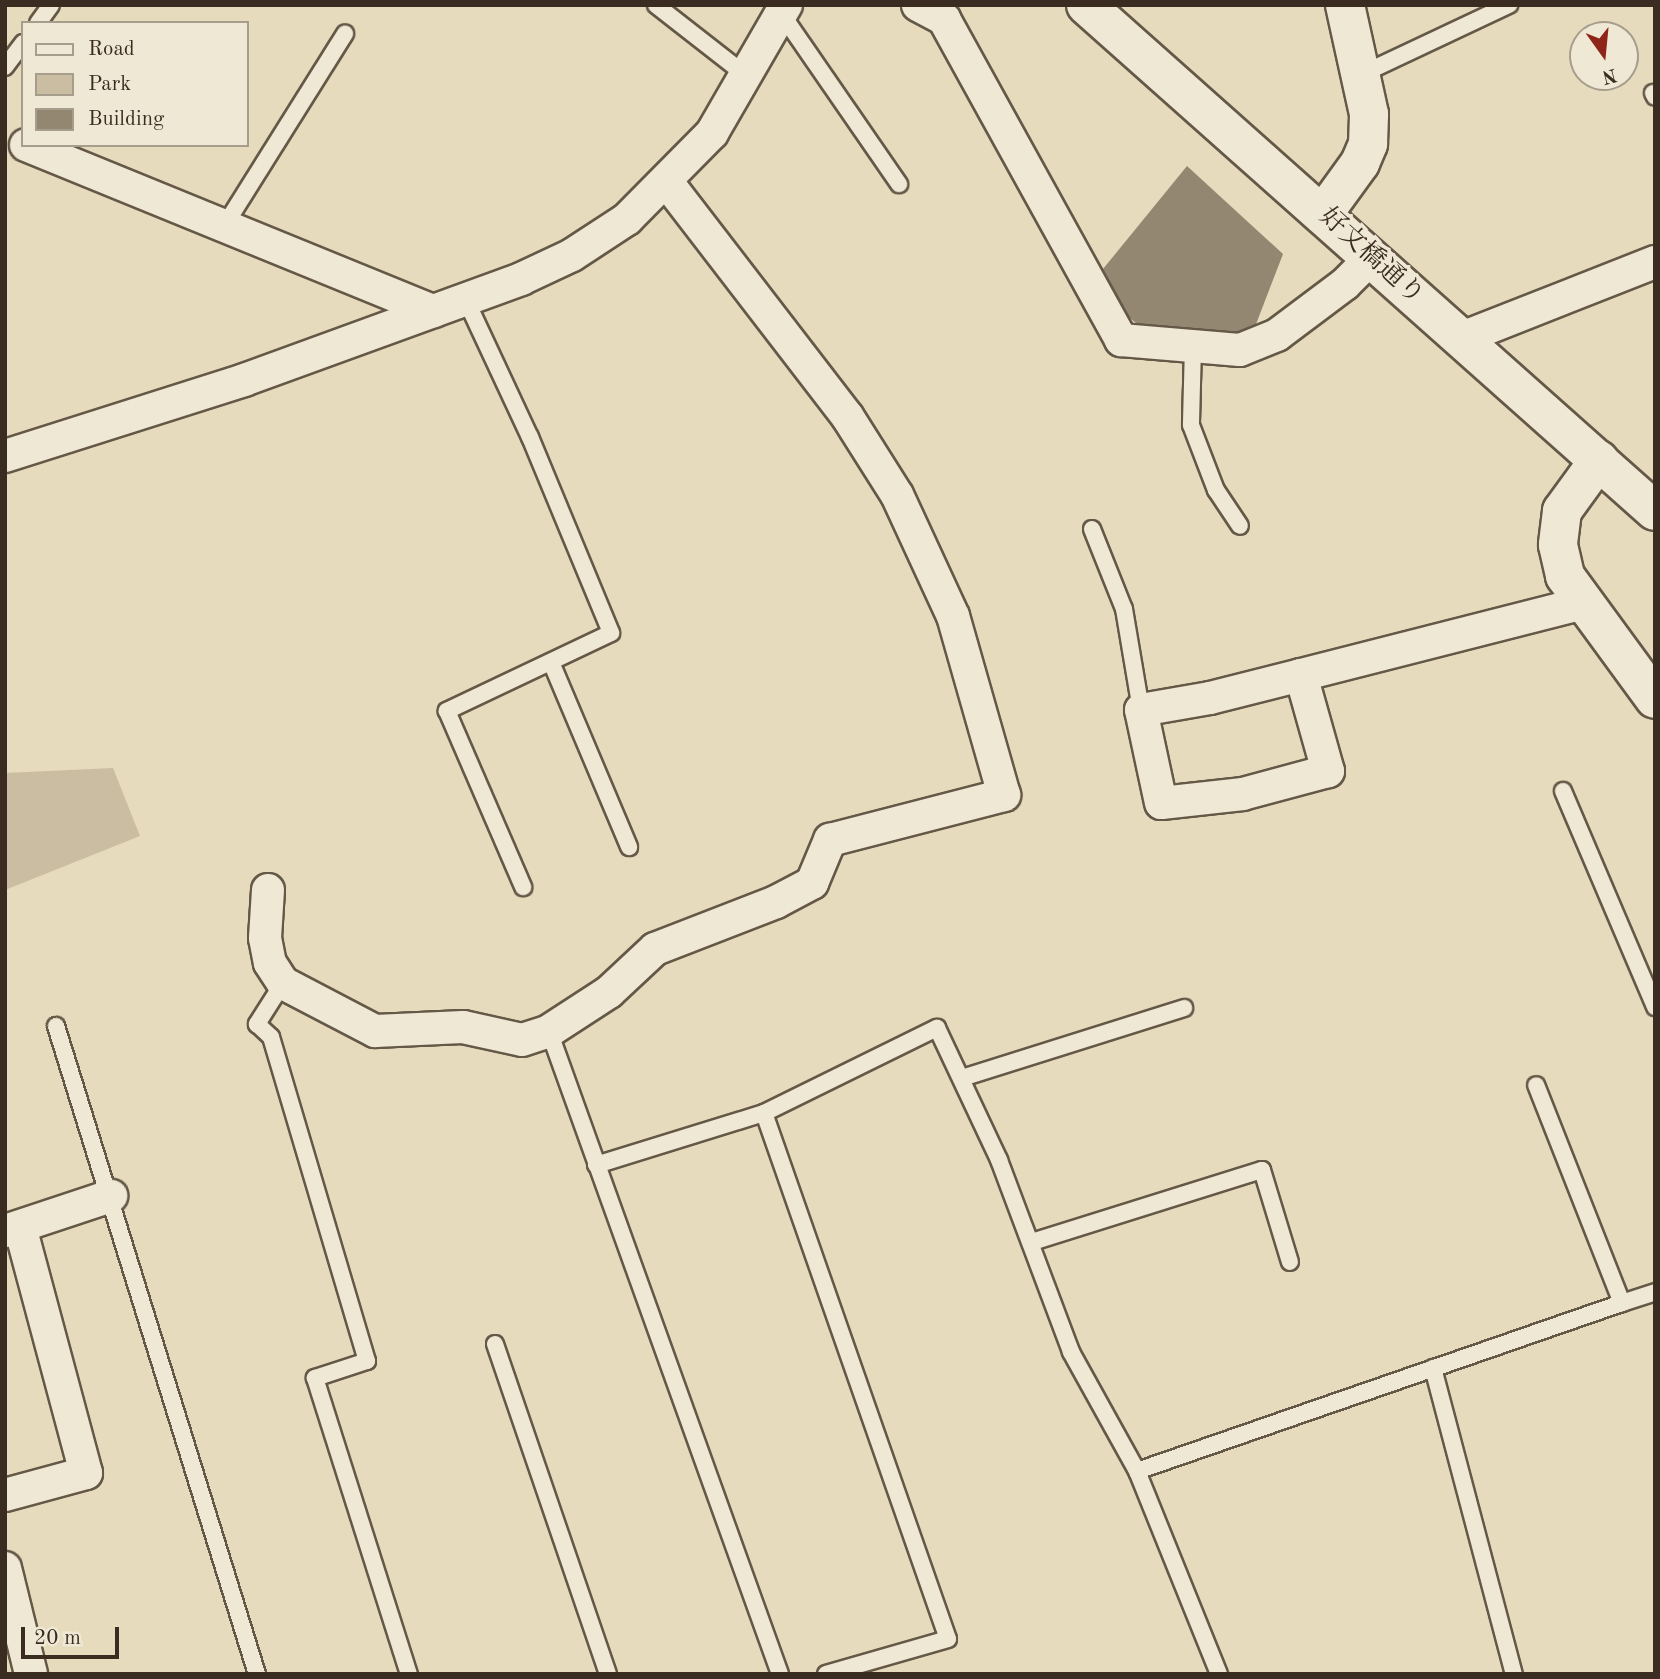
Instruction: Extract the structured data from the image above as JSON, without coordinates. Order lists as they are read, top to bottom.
{
  "streets": {
    "street": ["好文橋通り"]
  },
  "legend": ["Road", "Park", "Building"],
  "scale_bar": "20 m",
  "north": "bottom"
}
